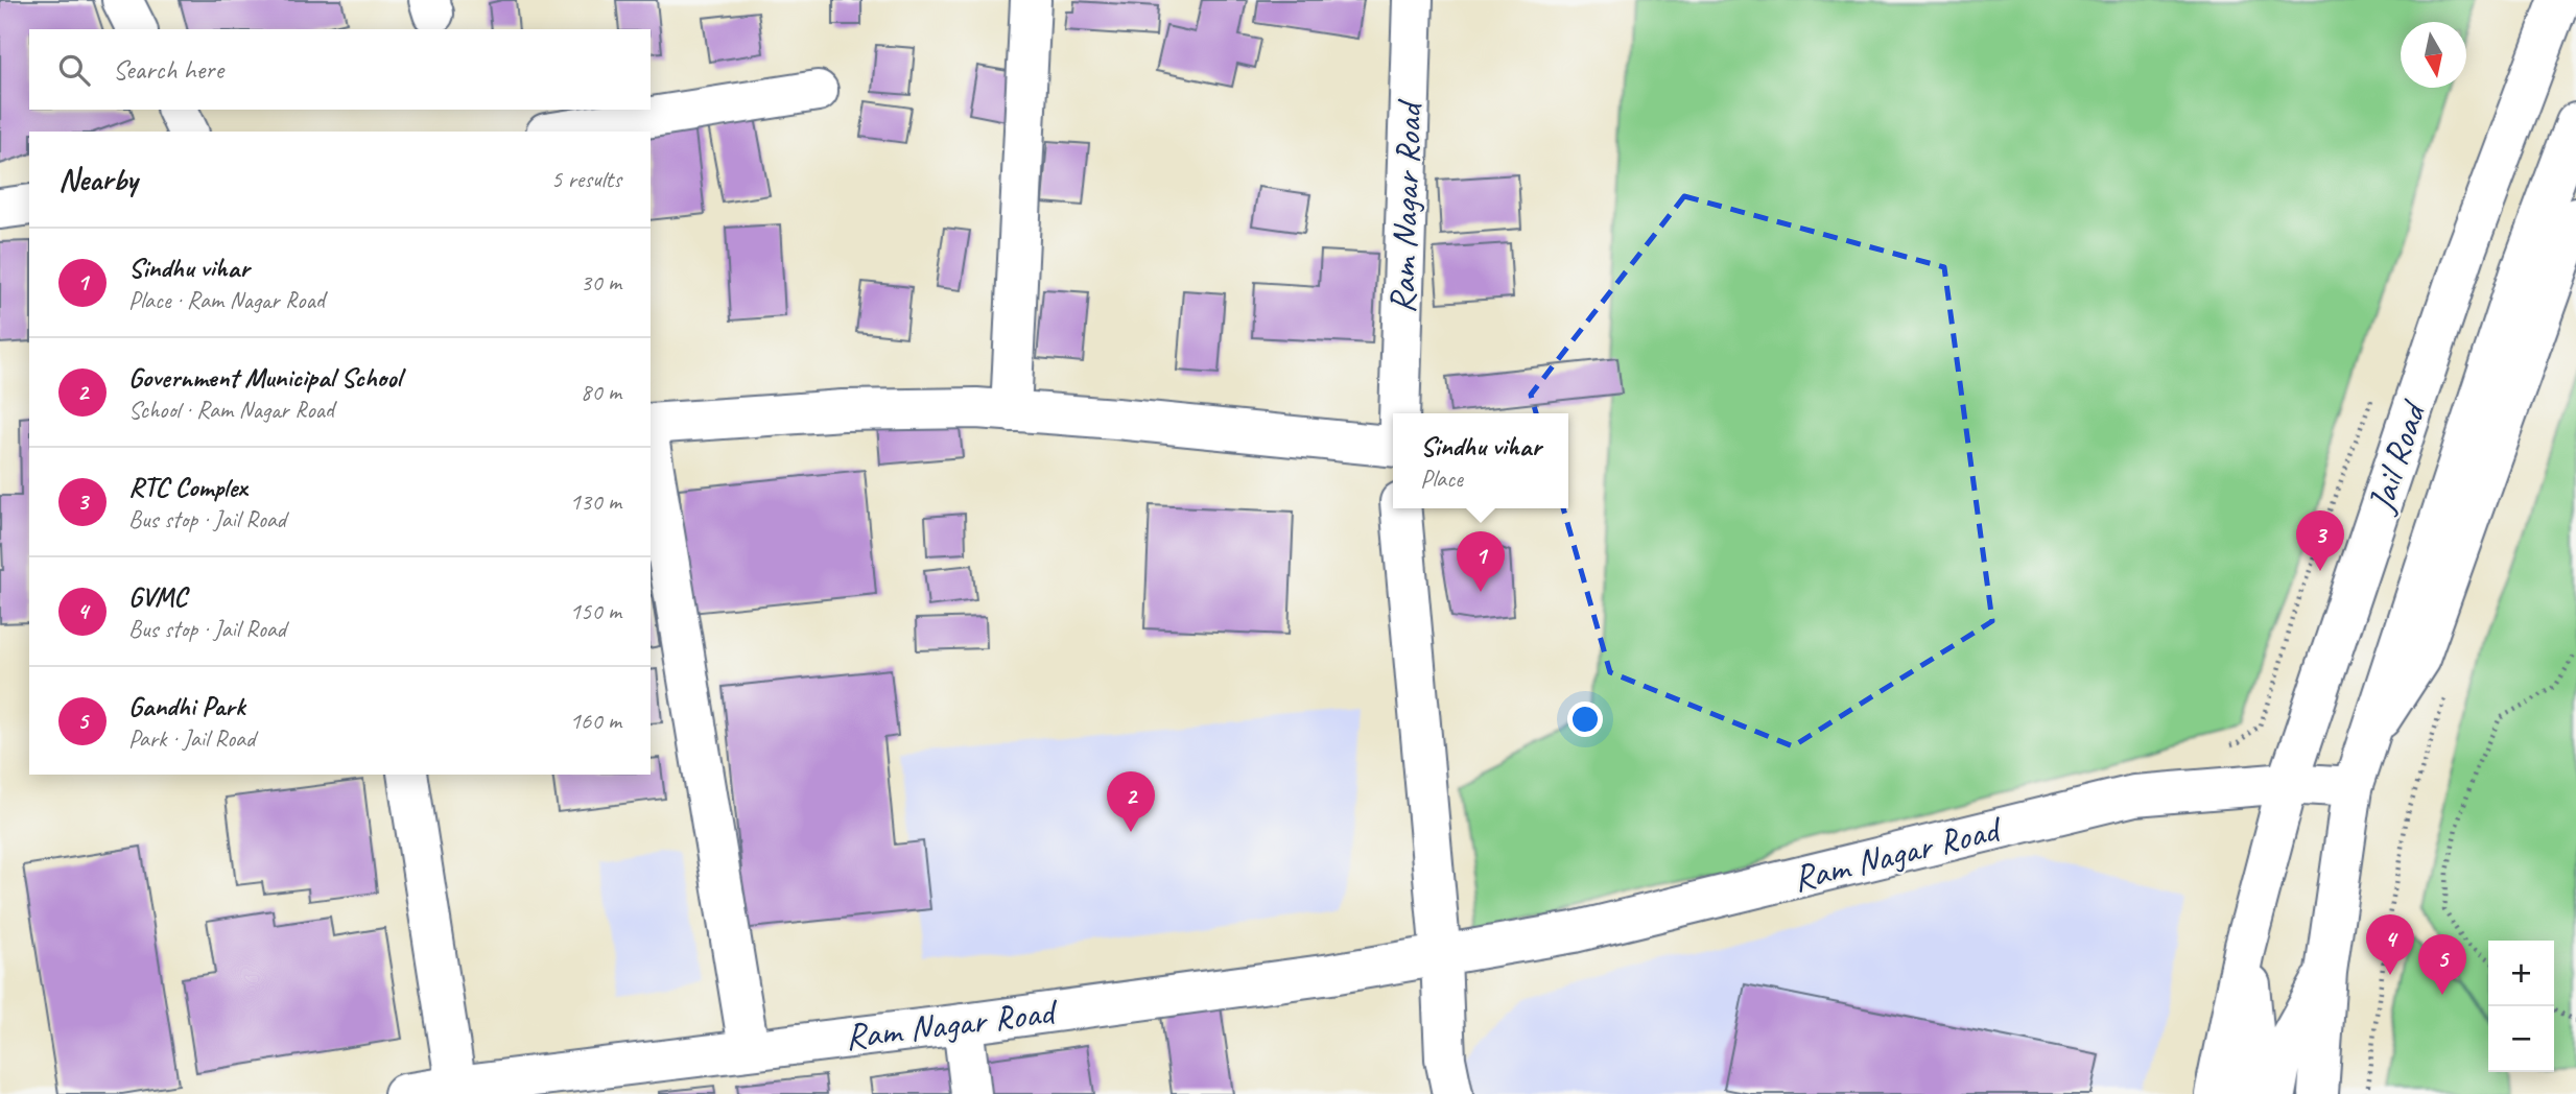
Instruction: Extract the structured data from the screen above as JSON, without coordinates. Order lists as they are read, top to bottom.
{
  "streets": {
    "street": ["Ram Nagar Road", "Jail Road"]
  },
  "crossings": [
    ["Ram Nagar Road", "Jail Road"]
  ],
  "north": "bottom",
  "page": {
    "search": "Search here",
    "heading": ["Nearby", "5 results"],
    "list": [
      {
        "mark": "1",
        "name": "Sindhu vihar",
        "note": "Place · Ram Nagar Road",
        "value": "30 m"
      },
      {
        "mark": "2",
        "name": "Government Municipal School",
        "note": "School · Ram Nagar Road",
        "value": "80 m"
      },
      {
        "mark": "3",
        "name": "RTC Complex",
        "note": "Bus stop · Jail Road",
        "value": "130 m"
      },
      {
        "mark": "4",
        "name": "GVMC",
        "note": "Bus stop · Jail Road",
        "value": "150 m"
      },
      {
        "mark": "5",
        "name": "Gandhi Park",
        "note": "Park · Jail Road",
        "value": "160 m"
      }
    ],
    "popup": ["Sindhu vihar", "Place"],
    "pins": [
      "3",
      "1",
      "2",
      "4",
      "5"
    ],
    "map_buttons": ["+", "−"]
  }
}
